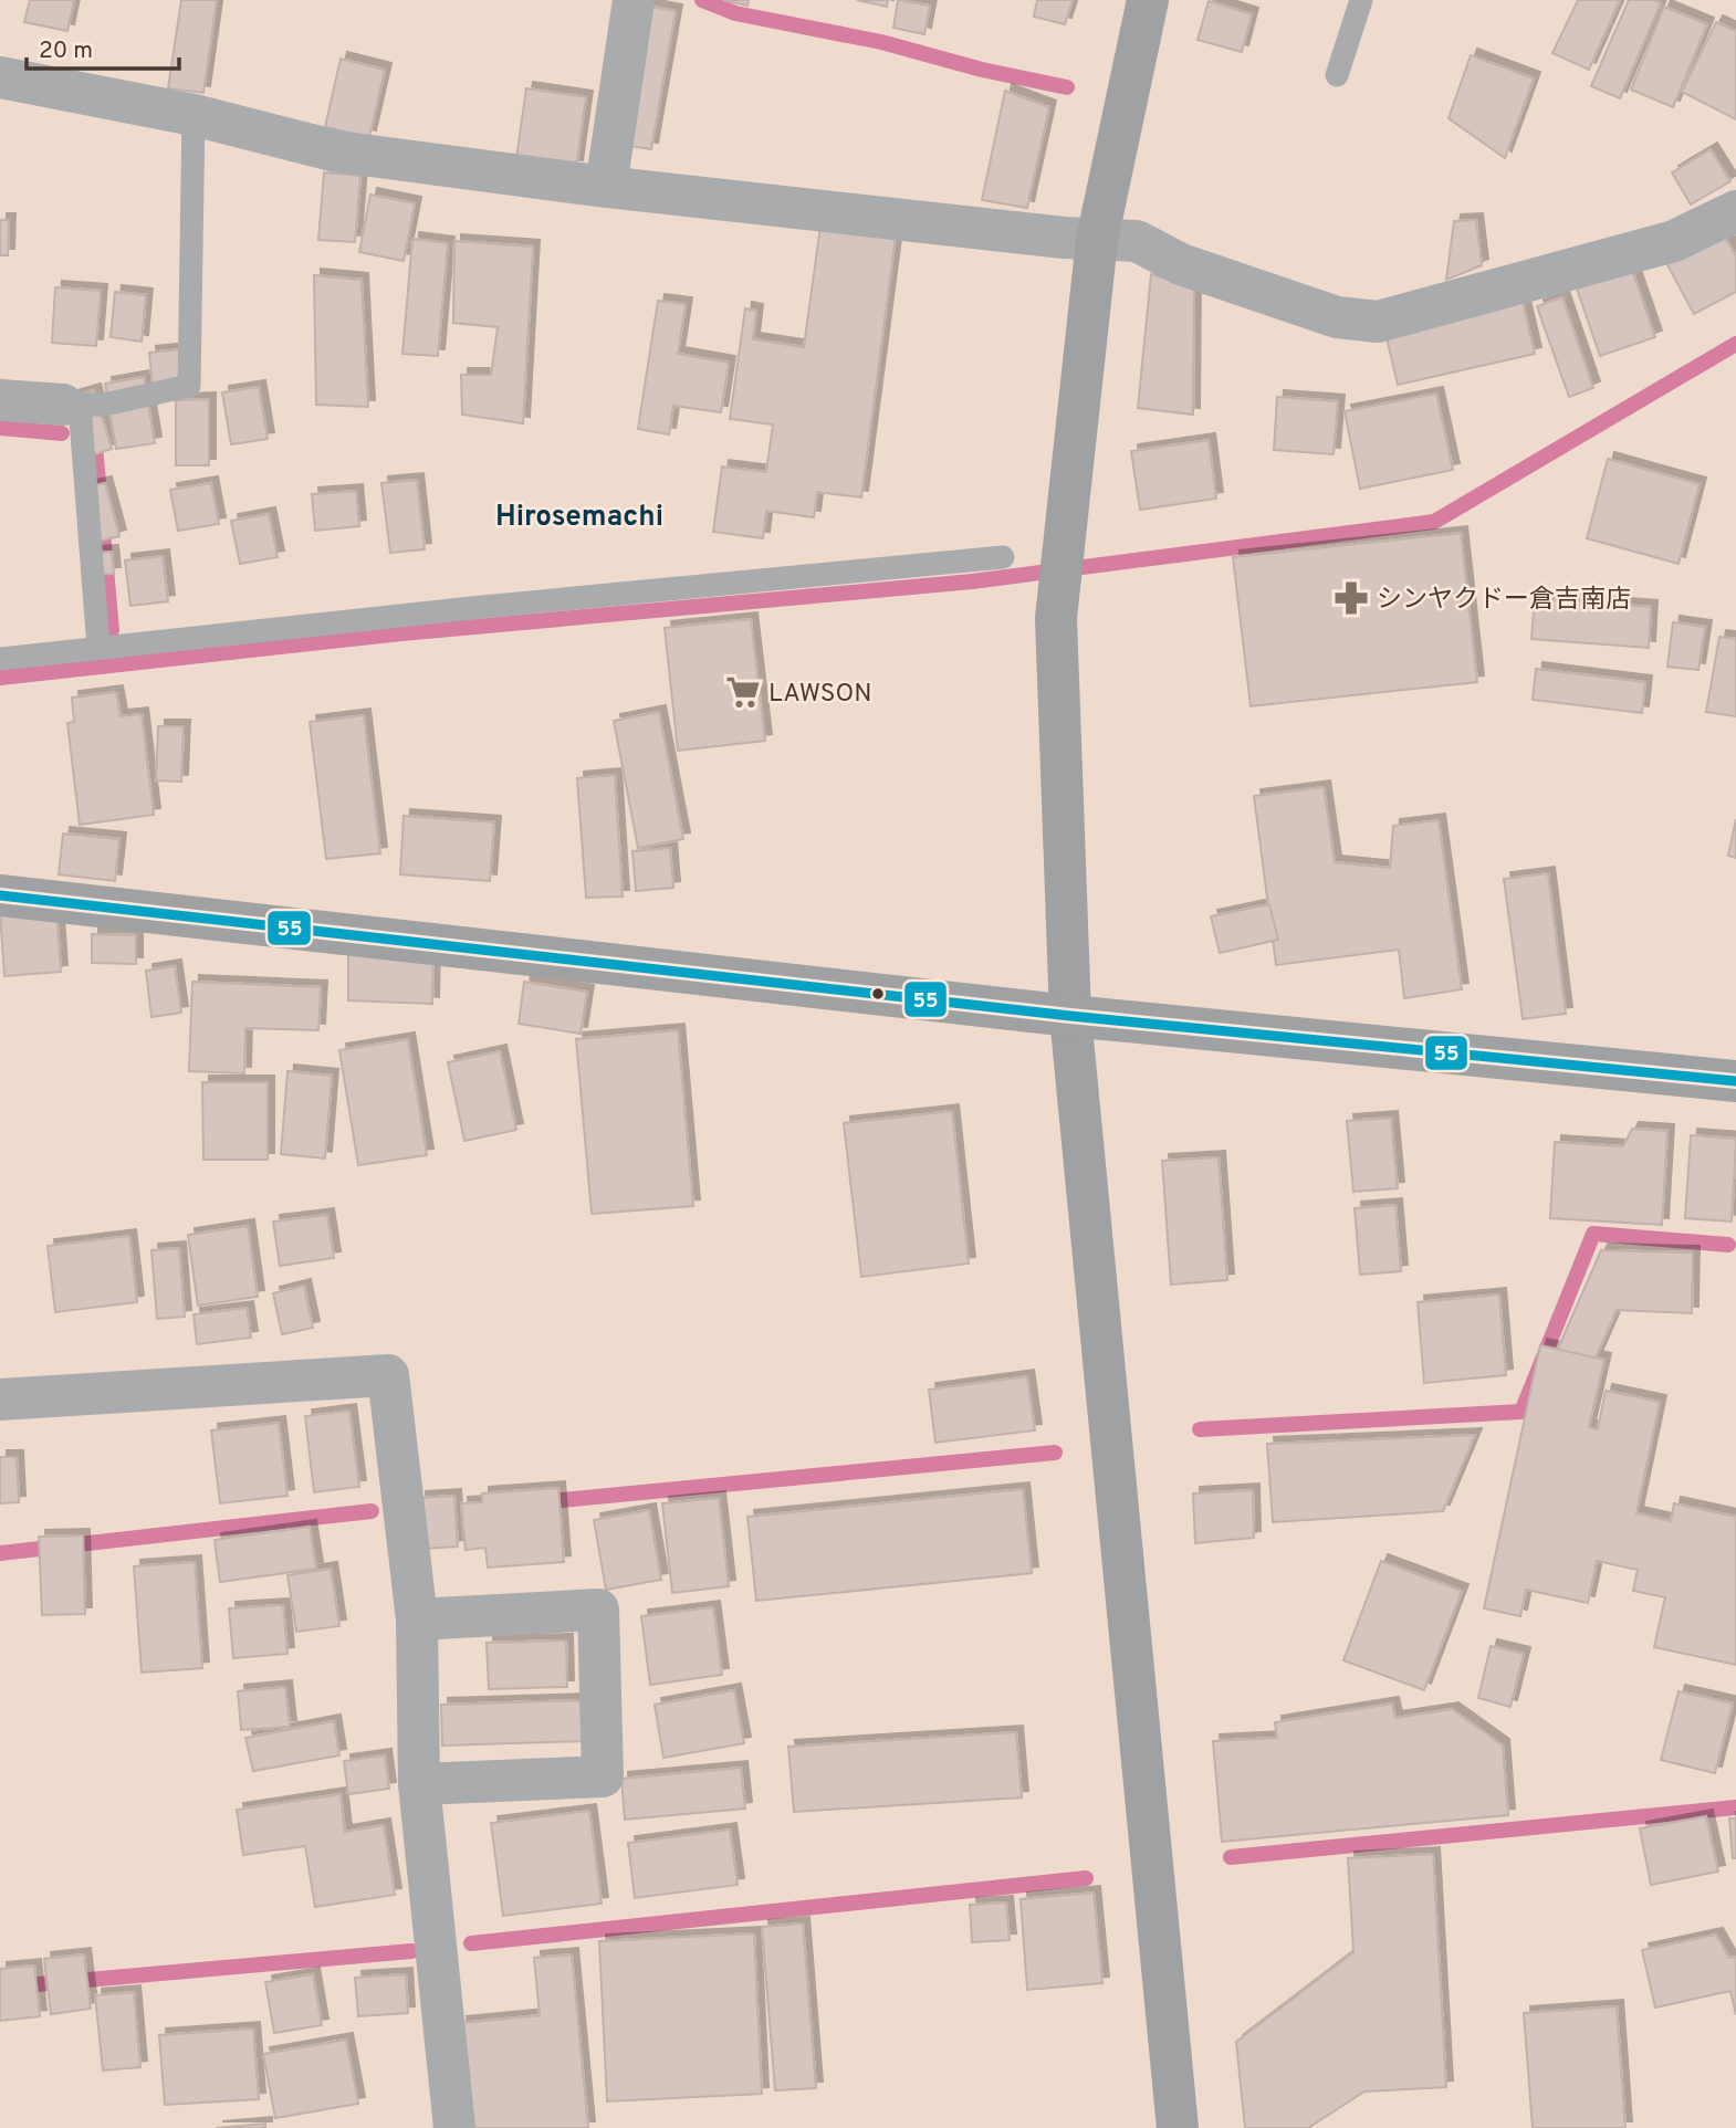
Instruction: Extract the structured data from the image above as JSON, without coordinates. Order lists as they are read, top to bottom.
{
  "districts": ["Hirosemachi"],
  "places": {
    "pharmacy": ["シンヤクドー倉吉南店"],
    "supermarket": ["LAWSON"]
  },
  "lines": ["transit line 55"],
  "scale_bar": "20 m"
}
